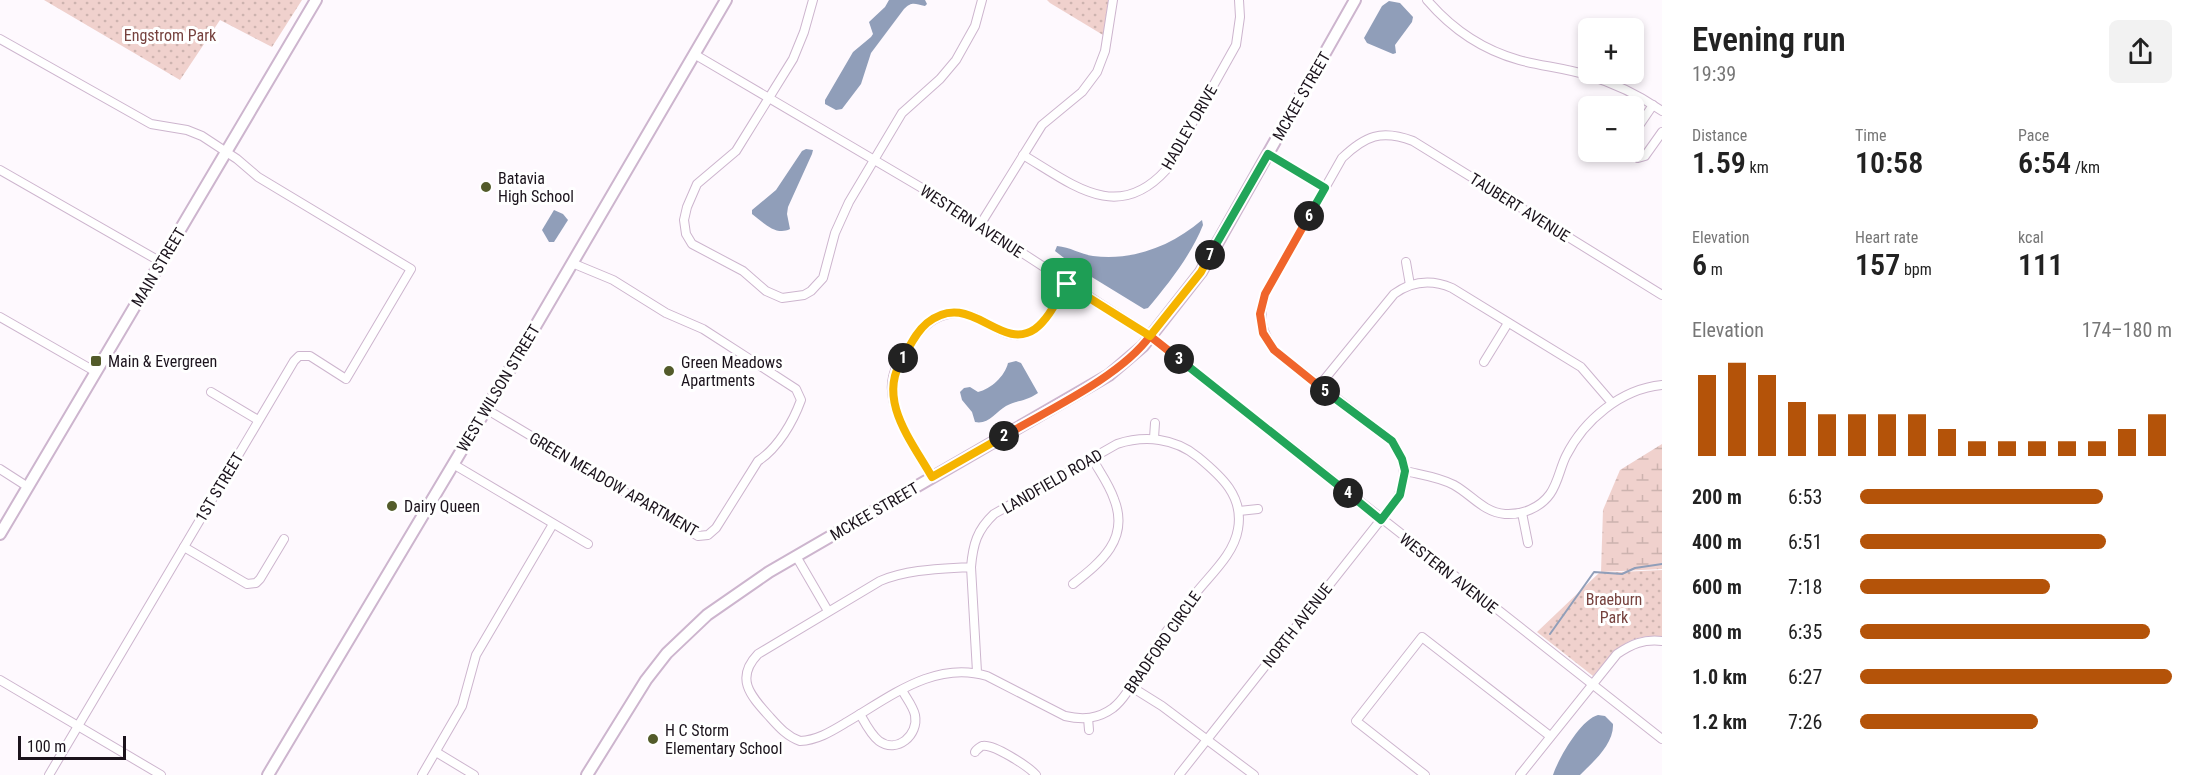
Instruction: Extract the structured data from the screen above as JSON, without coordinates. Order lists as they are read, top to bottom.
{
  "streets": {
    "main road": ["MCKEE STREET", "MAIN STREET", "WEST WILSON STREET"],
    "street": [
      "HADLEY DRIVE",
      "TAUBERT AVENUE",
      "WESTERN AVENUE",
      "LANDFIELD ROAD",
      "GREEN MEADOW APARTMENT",
      "1ST STREET",
      "NORTH AVENUE",
      "BRADFORD CIRCLE"
    ]
  },
  "crossings": [
    ["MCKEE STREET", "WESTERN AVENUE"],
    ["WESTERN AVENUE", "WEST WILSON STREET"],
    ["WESTERN AVENUE", "NORTH AVENUE"],
    ["MAIN STREET", "1ST STREET"],
    ["WEST WILSON STREET", "GREEN MEADOW APARTMENT"],
    ["LANDFIELD ROAD", "BRADFORD CIRCLE"]
  ],
  "parks": ["Engstrom Park", "Braeburn Park"],
  "places": {
    "other": [
      "Batavia High School",
      "Green Meadows Apartments",
      "Dairy Queen",
      "H C Storm Elementary School"
    ],
    "transit": ["Main & Evergreen"]
  },
  "scale_bar": "100 m",
  "page": {
    "heading": ["Evening run", "19:39"],
    "map_buttons": ["+", "−"],
    "stats": [
      ["Distance", "1.59 km"],
      ["Time", "10:58"],
      ["Pace", "6:54 /km"],
      ["Elevation", "6 m"],
      ["Heart rate", "157 bpm"],
      ["kcal", "111"]
    ],
    "pins": [
      "6",
      "7",
      "1",
      "3",
      "5",
      "2",
      "4"
    ],
    "chart": ["Elevation", "174–180 m"],
    "list": [
      {
        "name": "200 m",
        "note": "6:53"
      },
      {
        "name": "400 m",
        "note": "6:51"
      },
      {
        "name": "600 m",
        "note": "7:18"
      },
      {
        "name": "800 m",
        "note": "6:35"
      },
      {
        "name": "1.0 km",
        "note": "6:27"
      },
      {
        "name": "1.2 km",
        "note": "7:26"
      }
    ],
    "scale": "100 m"
  }
}
